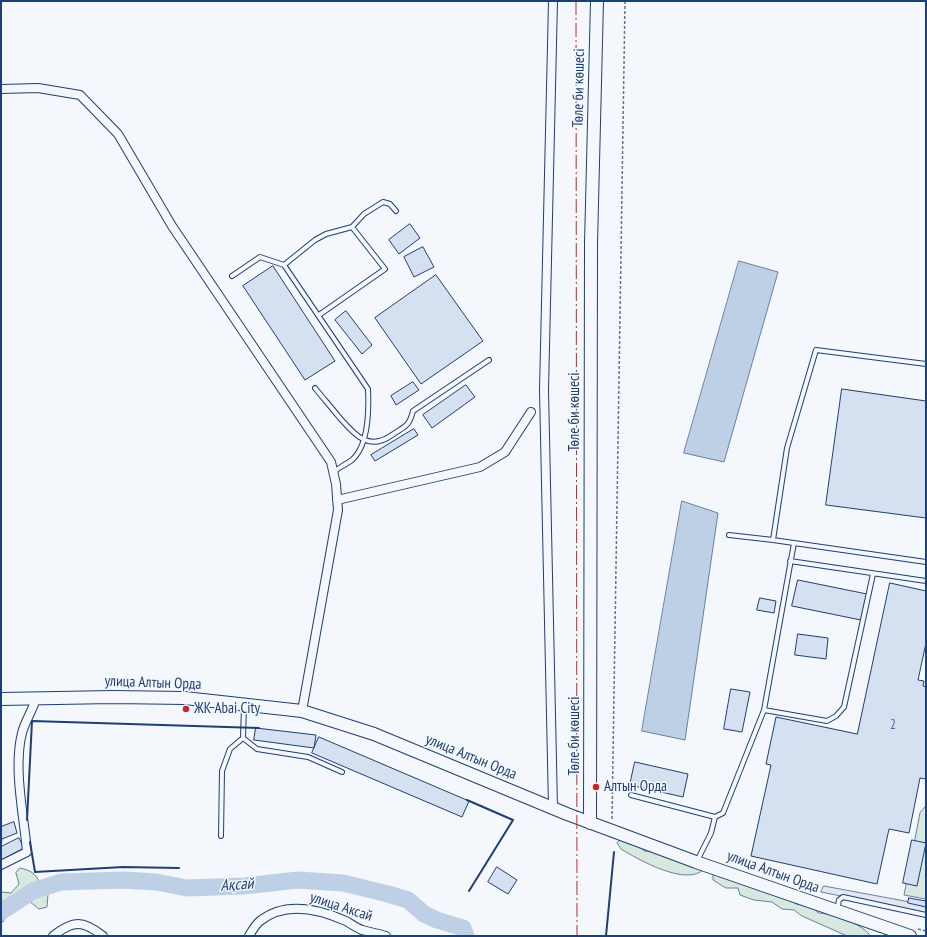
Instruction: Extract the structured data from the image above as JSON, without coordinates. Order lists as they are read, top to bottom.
{
  "streets": {
    "main road": ["Төле би көшесі", "улица Алтын Орда"],
    "street": ["улица Аксай"]
  },
  "crossings": [
    ["Төле би көшесі", "улица Алтын Орда"]
  ],
  "water": ["Ақсай"],
  "places": ["ЖК Abai City", "Алтын Орда"],
  "house_numbers": ["2"]
}
